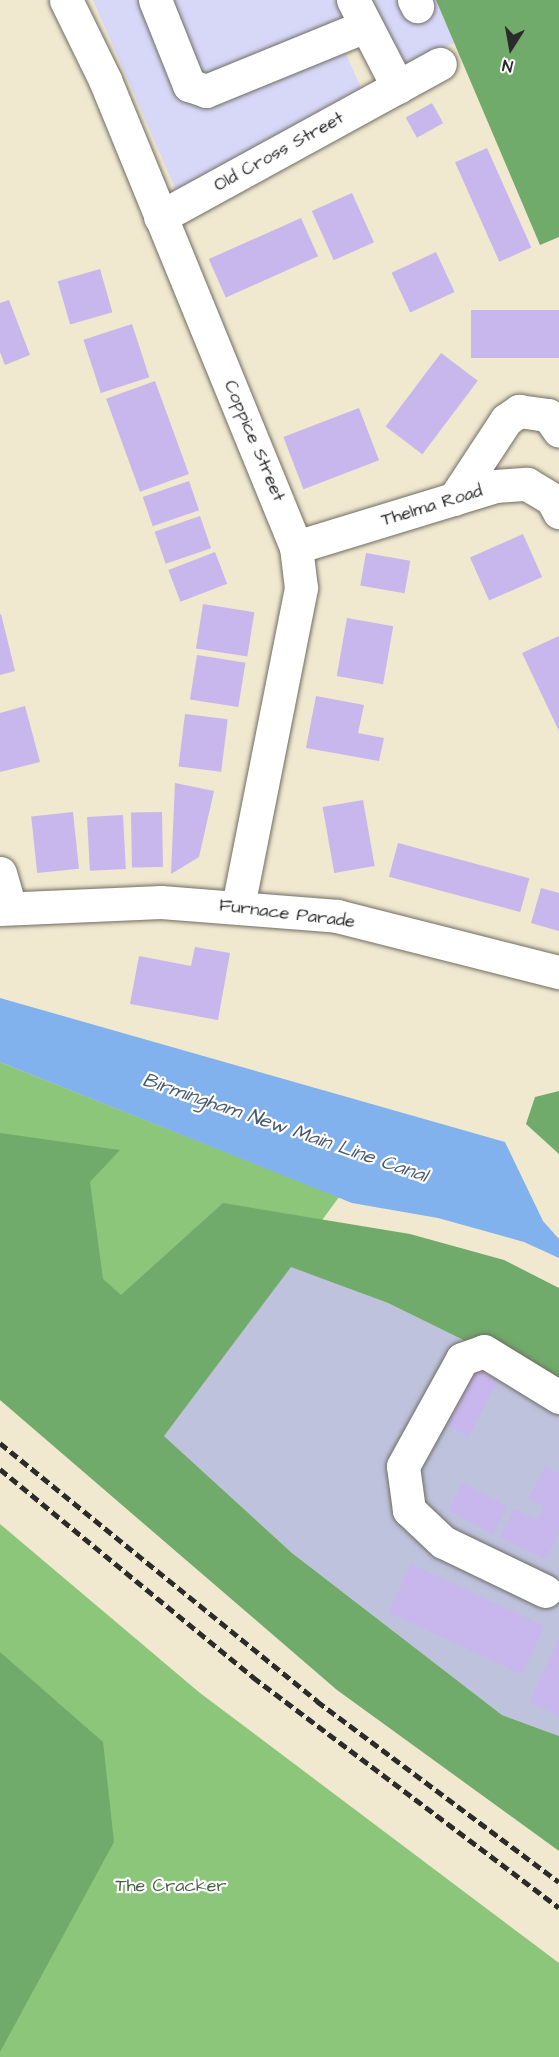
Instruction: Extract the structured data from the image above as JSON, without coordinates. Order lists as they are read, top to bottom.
{
  "streets": {
    "street": [
      "Old Cross Street",
      "Coppice Street",
      "Thelma Road",
      "Furnace Parade"
    ]
  },
  "crossings": [
    ["Old Cross Street", "Coppice Street"],
    ["Coppice Street", "Thelma Road"],
    ["Coppice Street", "Furnace Parade"]
  ],
  "water": ["Birmingham New Main Line Canal"],
  "parks": ["The Cracker"],
  "north": "bottom"
}
